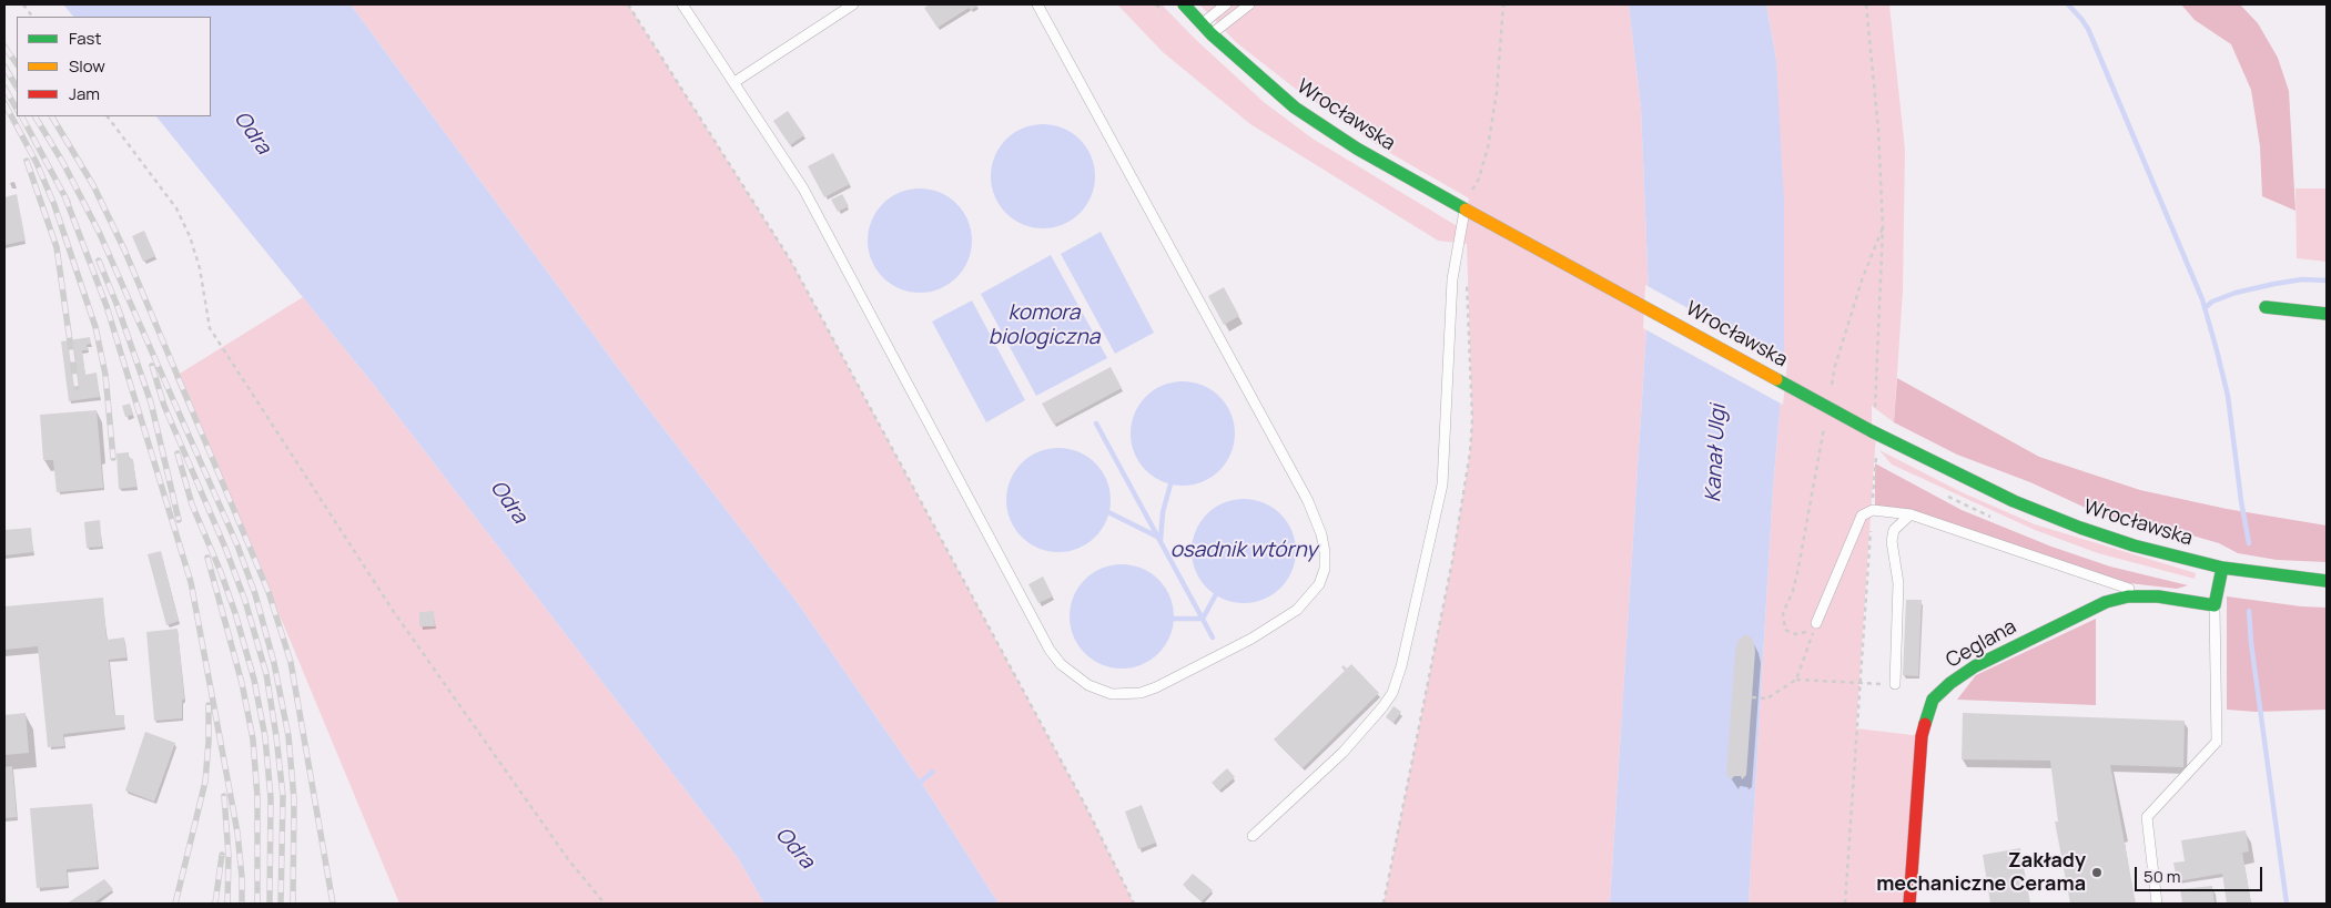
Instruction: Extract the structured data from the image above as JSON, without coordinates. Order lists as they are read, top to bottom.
{
  "streets": {
    "main road": ["Wrocławska", "Ceglana"]
  },
  "water": [
    "Odra",
    "komora biologiczna",
    "Kanał Ulgi",
    "osadnik wtórny"
  ],
  "places": ["Zakłady mechaniczne Cerama"],
  "legend": ["Fast", "Slow", "Jam"],
  "scale_bar": "50 m"
}
